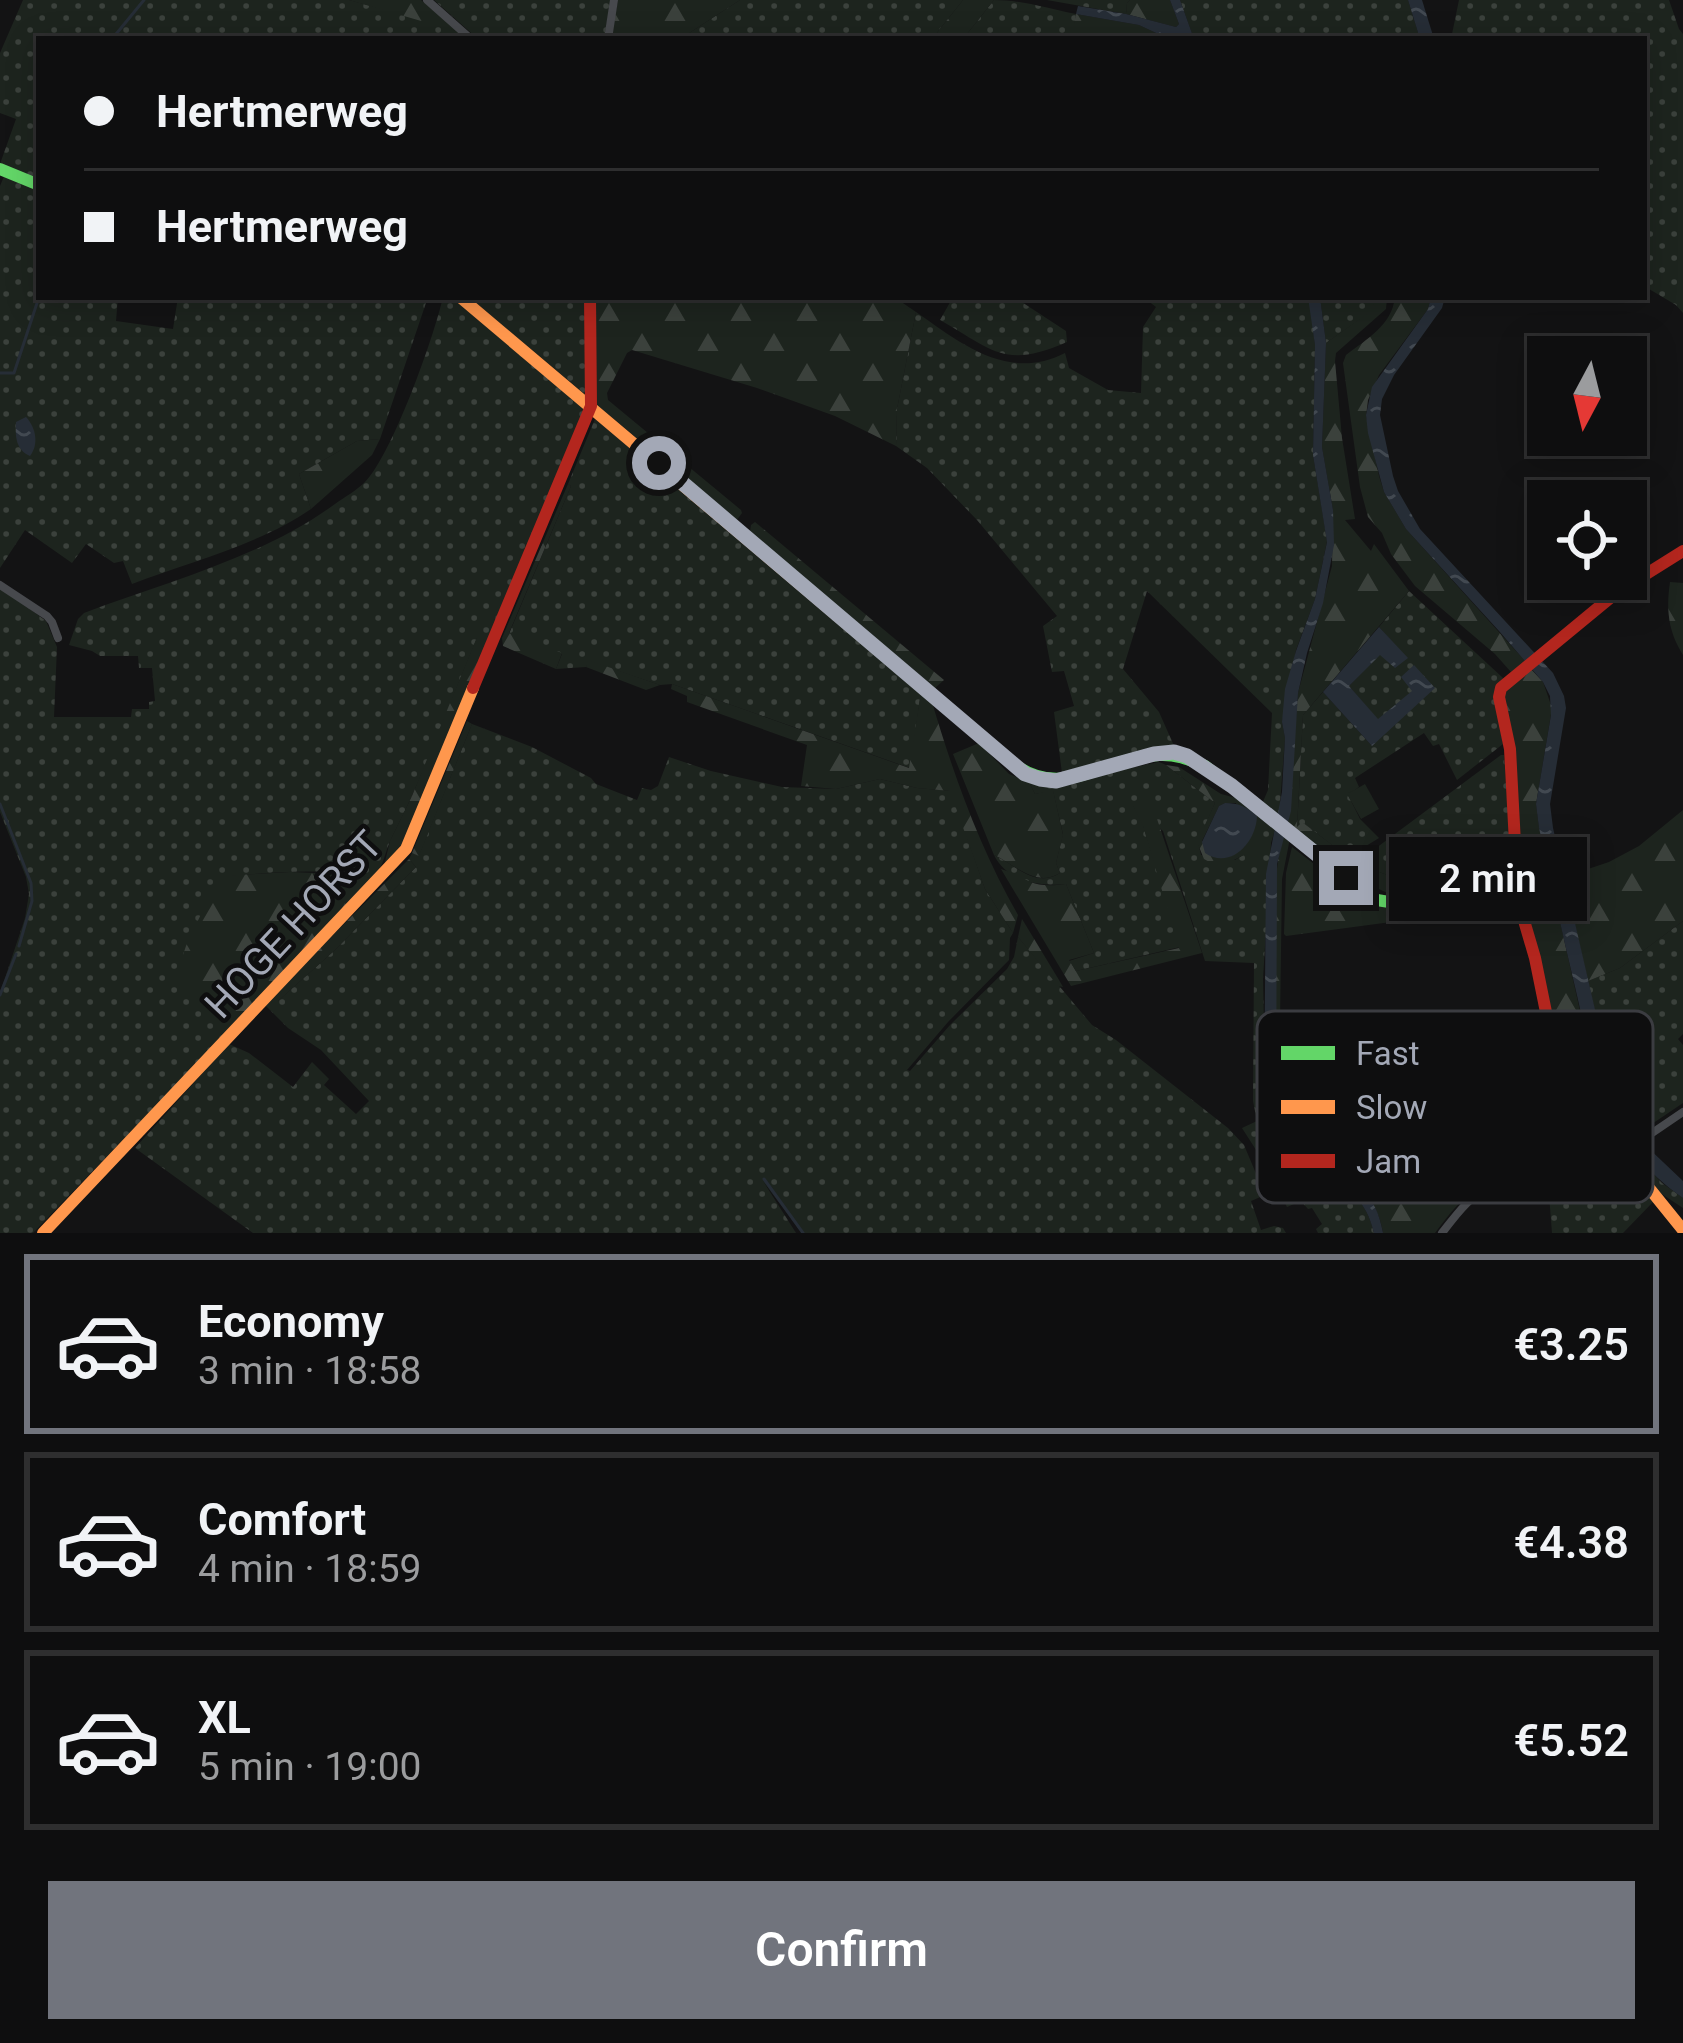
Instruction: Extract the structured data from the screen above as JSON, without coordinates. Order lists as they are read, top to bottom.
{
  "streets": {
    "street": ["HOGE HORST"]
  },
  "legend": ["Fast", "Slow", "Jam"],
  "north": "bottom",
  "page": {
    "banner": ["Hertmerweg", "Hertmerweg"],
    "bubble": "2 min",
    "list": [
      {
        "name": "Economy",
        "note": "3 min · 18:58",
        "value": "€3.25"
      },
      {
        "name": "Comfort",
        "note": "4 min · 18:59",
        "value": "€4.38"
      },
      {
        "name": "XL",
        "note": "5 min · 19:00",
        "value": "€5.52"
      }
    ],
    "buttons": "Confirm"
  }
}
